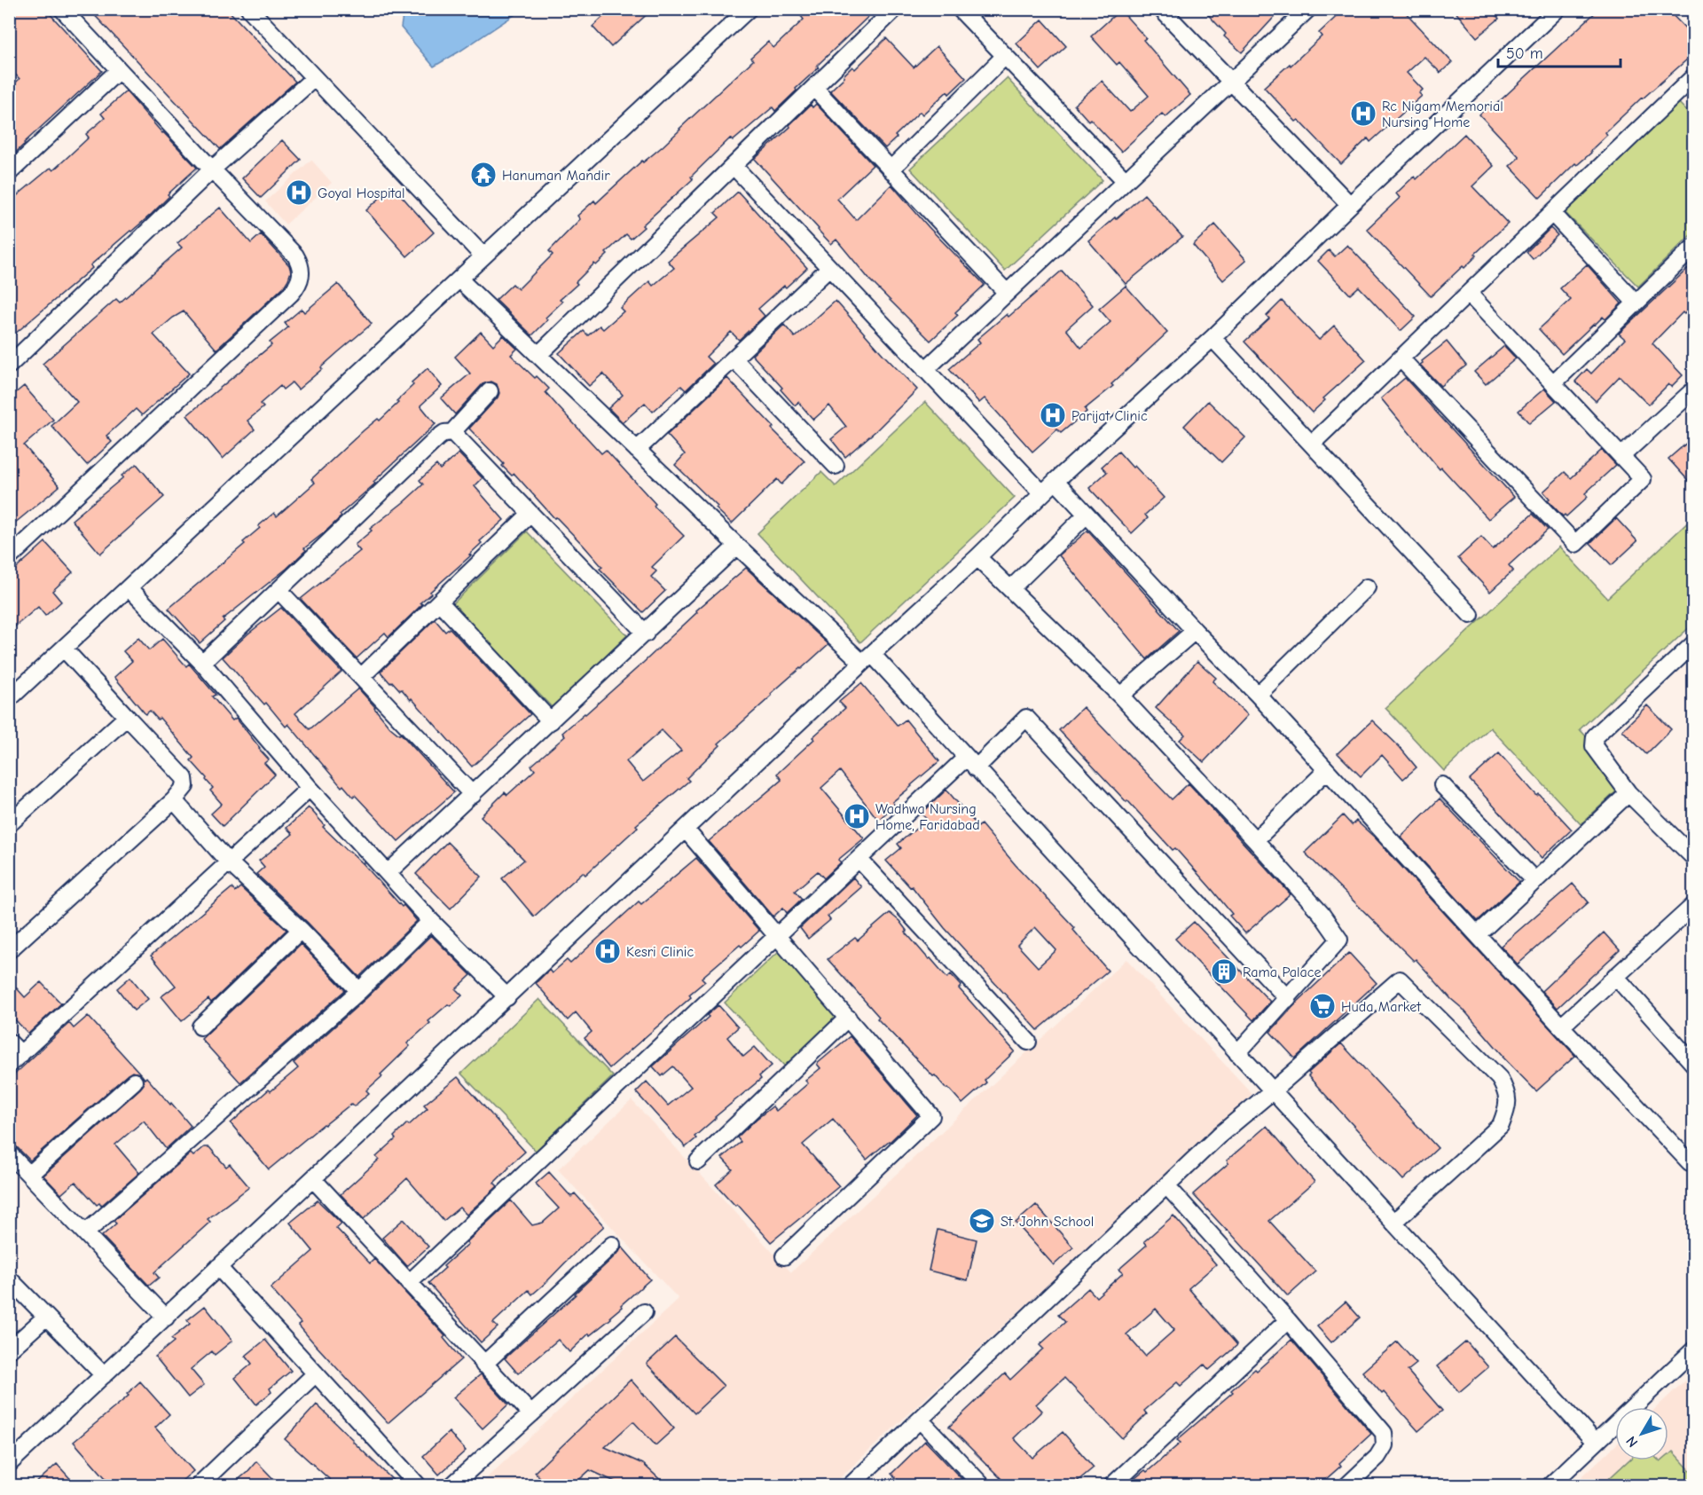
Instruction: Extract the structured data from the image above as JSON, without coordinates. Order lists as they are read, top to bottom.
{
  "places": {
    "hospital": [
      "Rc Nigam Memorial Nursing Home",
      "Goyal Hospital",
      "Parijat Clinic",
      "Wadhwa Nursing Home, Faridabad",
      "Kesri Clinic"
    ],
    "temple": ["Hanuman Mandir"],
    "building": ["Rama Palace"],
    "supermarket": ["Huda Market"],
    "school or university": ["St. John School"]
  },
  "scale_bar": "50 m",
  "north": "bottom left"
}
